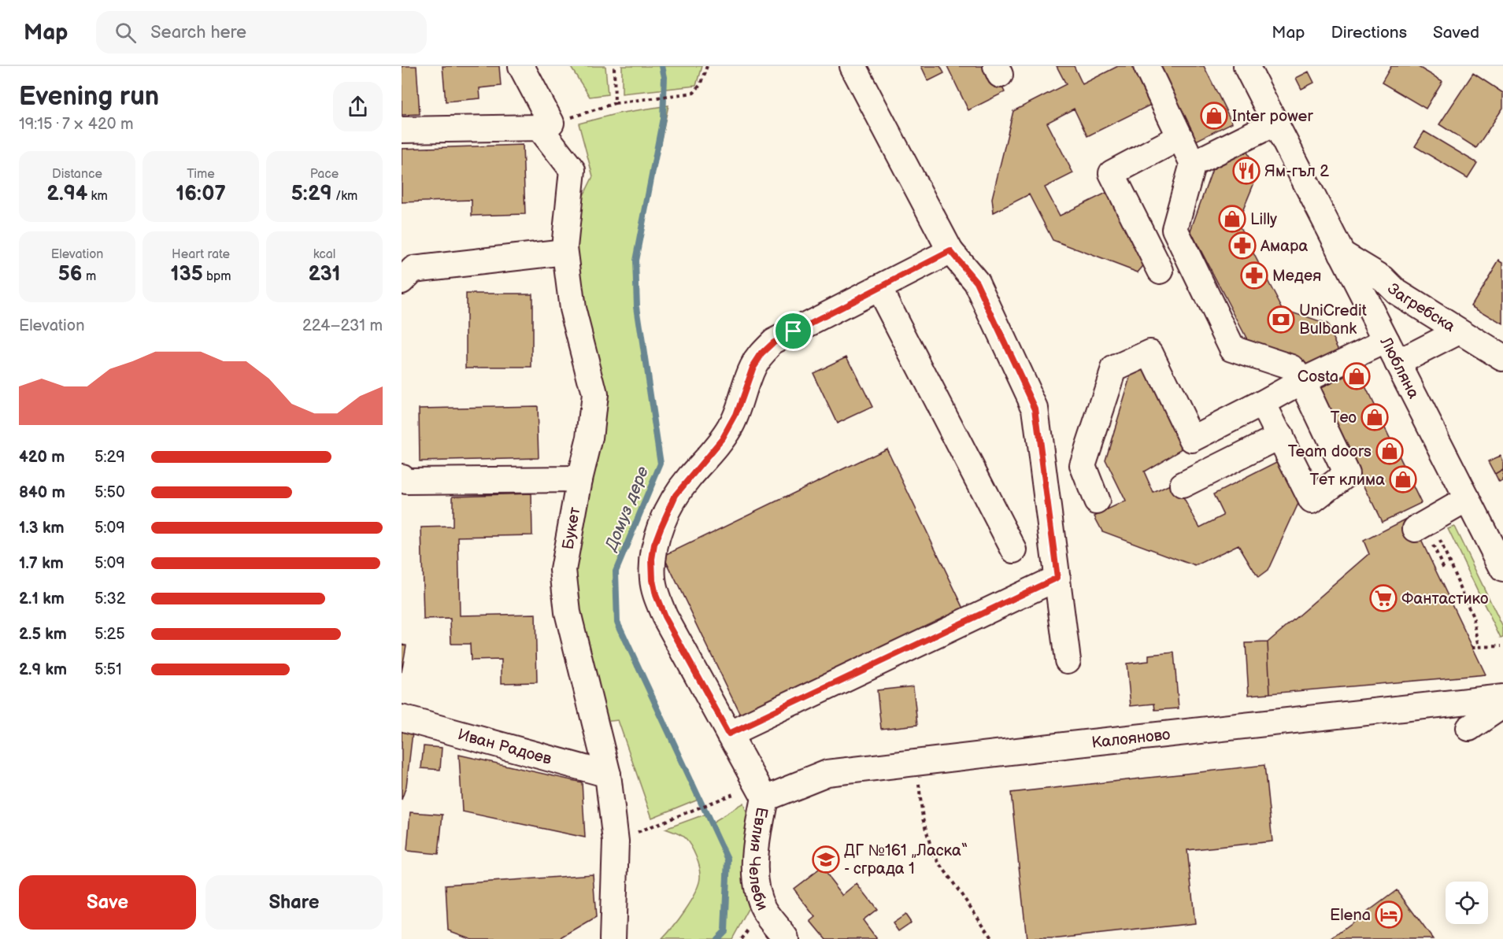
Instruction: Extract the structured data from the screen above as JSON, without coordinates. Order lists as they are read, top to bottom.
{
  "streets": {
    "street": [
      "Загребска",
      "Любляна",
      "Букет",
      "Калояново",
      "Иван Радоев",
      "Евлия Челеби"
    ]
  },
  "crossings": [
    ["Загребска", "Любляна"],
    ["Букет", "Иван Радоев"],
    ["Калояново", "Евлия Челеби"]
  ],
  "water": ["Домуз дере"],
  "places": {
    "shop": [
      "Inter power",
      "Lilly",
      "Costa",
      "Тео",
      "Team doors",
      "Тет клима"
    ],
    "restaurant": ["Ям-гъл 2"],
    "pharmacy": ["Амара", "Медея"],
    "bank": ["UniCredit Bulbank"],
    "supermarket": ["Фантастико"],
    "school or university": ["ДГ №161 „Ласка“ - сграда 1"],
    "hotel": ["Elena"]
  },
  "page": {
    "header": "Map",
    "search": "Search here",
    "nav": ["Map", "Directions", "Saved"],
    "heading": ["Evening run", "19:15 · 7 × 420 m"],
    "stats": [
      ["Distance", "2.94 km"],
      ["Time", "16:07"],
      ["Pace", "5:29 /km"],
      ["Elevation", "56 m"],
      ["Heart rate", "135 bpm"],
      ["kcal", "231"]
    ],
    "chart": ["Elevation", "224–231 m"],
    "list": [
      {
        "name": "420 m",
        "note": "5:29"
      },
      {
        "name": "840 m",
        "note": "5:50"
      },
      {
        "name": "1.3 km",
        "note": "5:09"
      },
      {
        "name": "1.7 km",
        "note": "5:09"
      },
      {
        "name": "2.1 km",
        "note": "5:32"
      },
      {
        "name": "2.5 km",
        "note": "5:25"
      },
      {
        "name": "2.9 km",
        "note": "5:51"
      }
    ],
    "buttons": ["Save", "Share"]
  }
}
